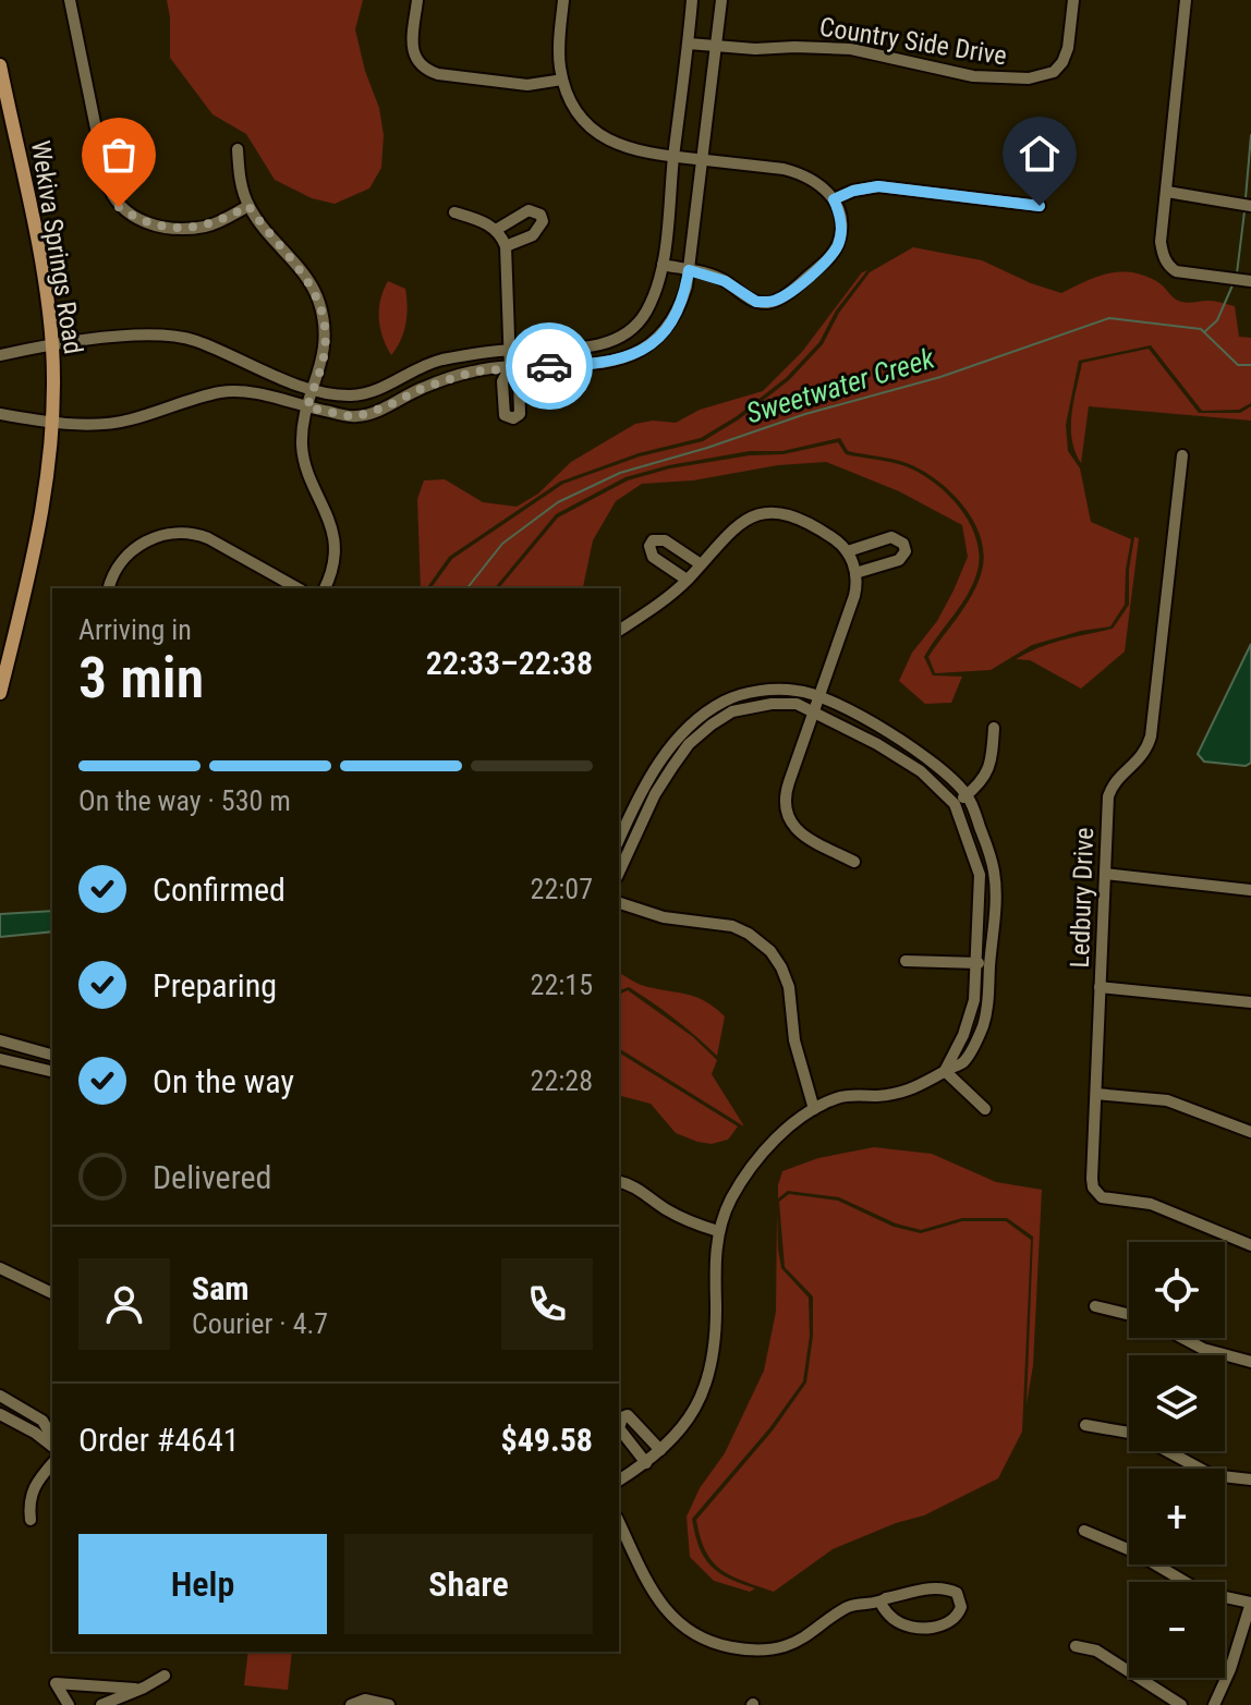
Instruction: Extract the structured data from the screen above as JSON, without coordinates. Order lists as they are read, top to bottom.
{
  "streets": {
    "main road": ["Wekiva Springs Road"],
    "street": ["Country Side Drive", "Ledbury Drive"]
  },
  "water": ["Sweetwater Creek"],
  "page": {
    "heading": ["3 min", "Arriving in", "22:33–22:38"],
    "panel": [
      "Sam",
      "Courier · 4.7",
      "Order #4641",
      "$49.58"
    ],
    "bar": "On the way · 530 m",
    "list": [
      ["Confirmed", "22:07"],
      ["Preparing", "22:15"],
      ["On the way", "22:28"],
      "Delivered"
    ],
    "map_buttons": ["+", "−"],
    "buttons": ["Help", "Share"]
  }
}
